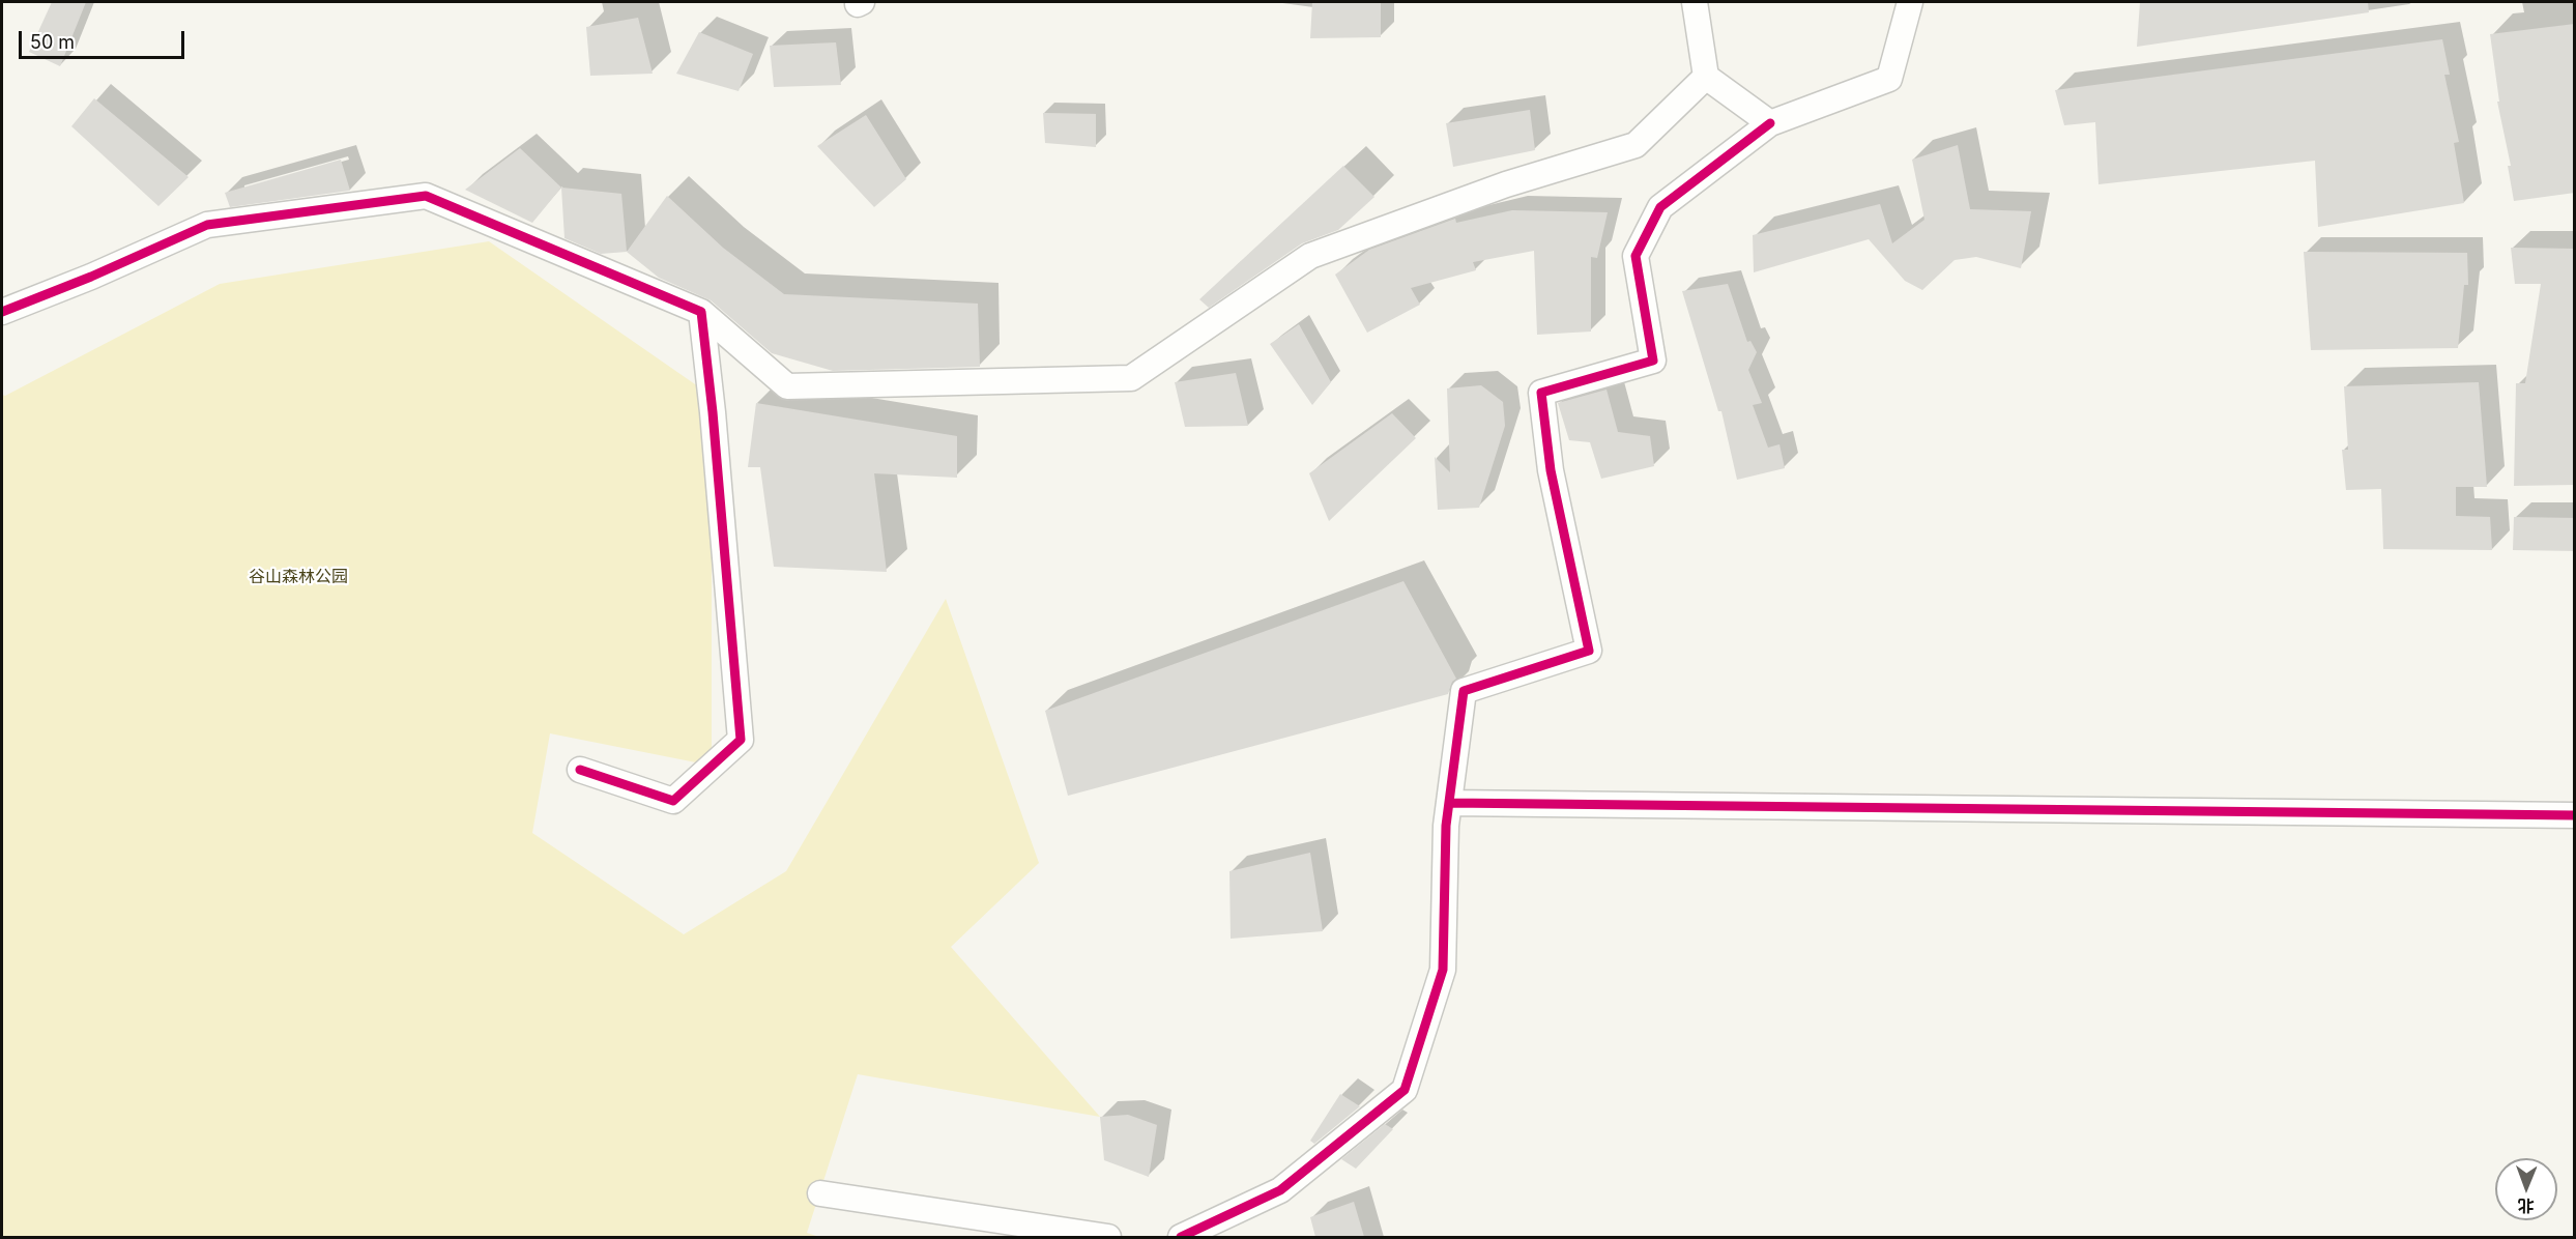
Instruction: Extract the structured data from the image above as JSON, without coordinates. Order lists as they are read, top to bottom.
{
  "parks": ["谷山森林公园"],
  "scale_bar": "50 m",
  "north": "bottom"
}
